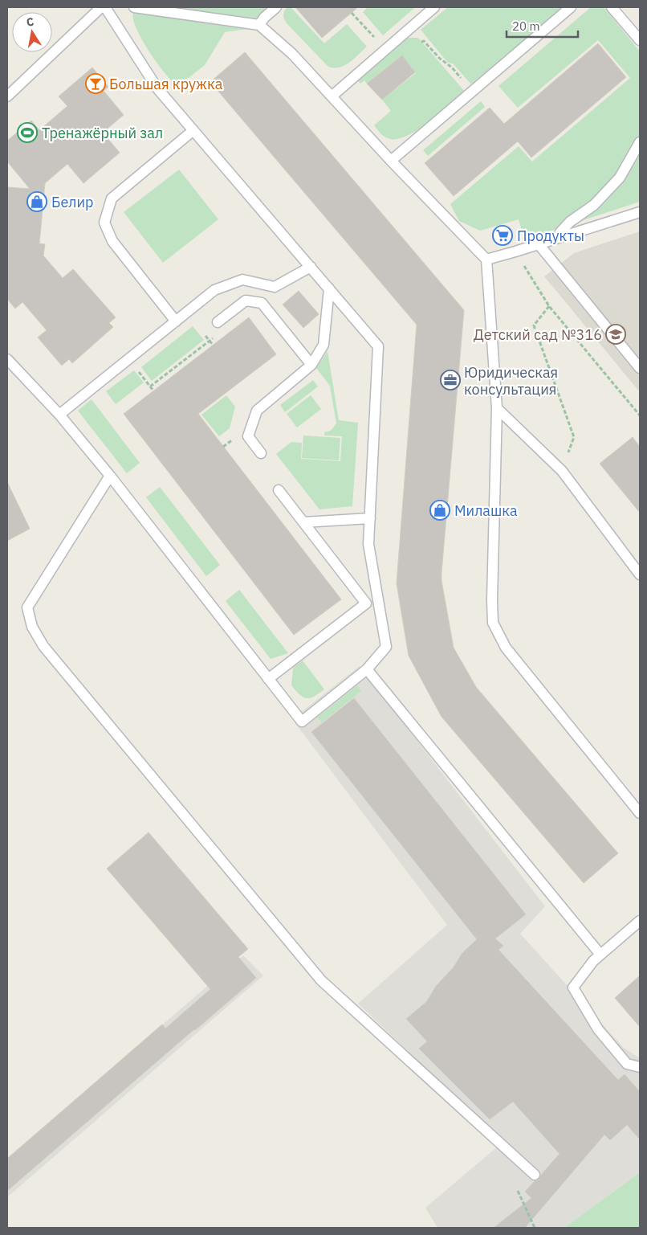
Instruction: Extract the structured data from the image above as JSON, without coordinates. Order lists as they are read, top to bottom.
{
  "places": {
    "bar": ["Большая кружка"],
    "sports": ["Тренажёрный зал"],
    "shop": ["Белир", "Милашка"],
    "supermarket": ["Продукты"],
    "school or university": ["Детский сад №316"],
    "office": ["Юридическая консультация"]
  },
  "scale_bar": "20 m",
  "north": "top"
}
